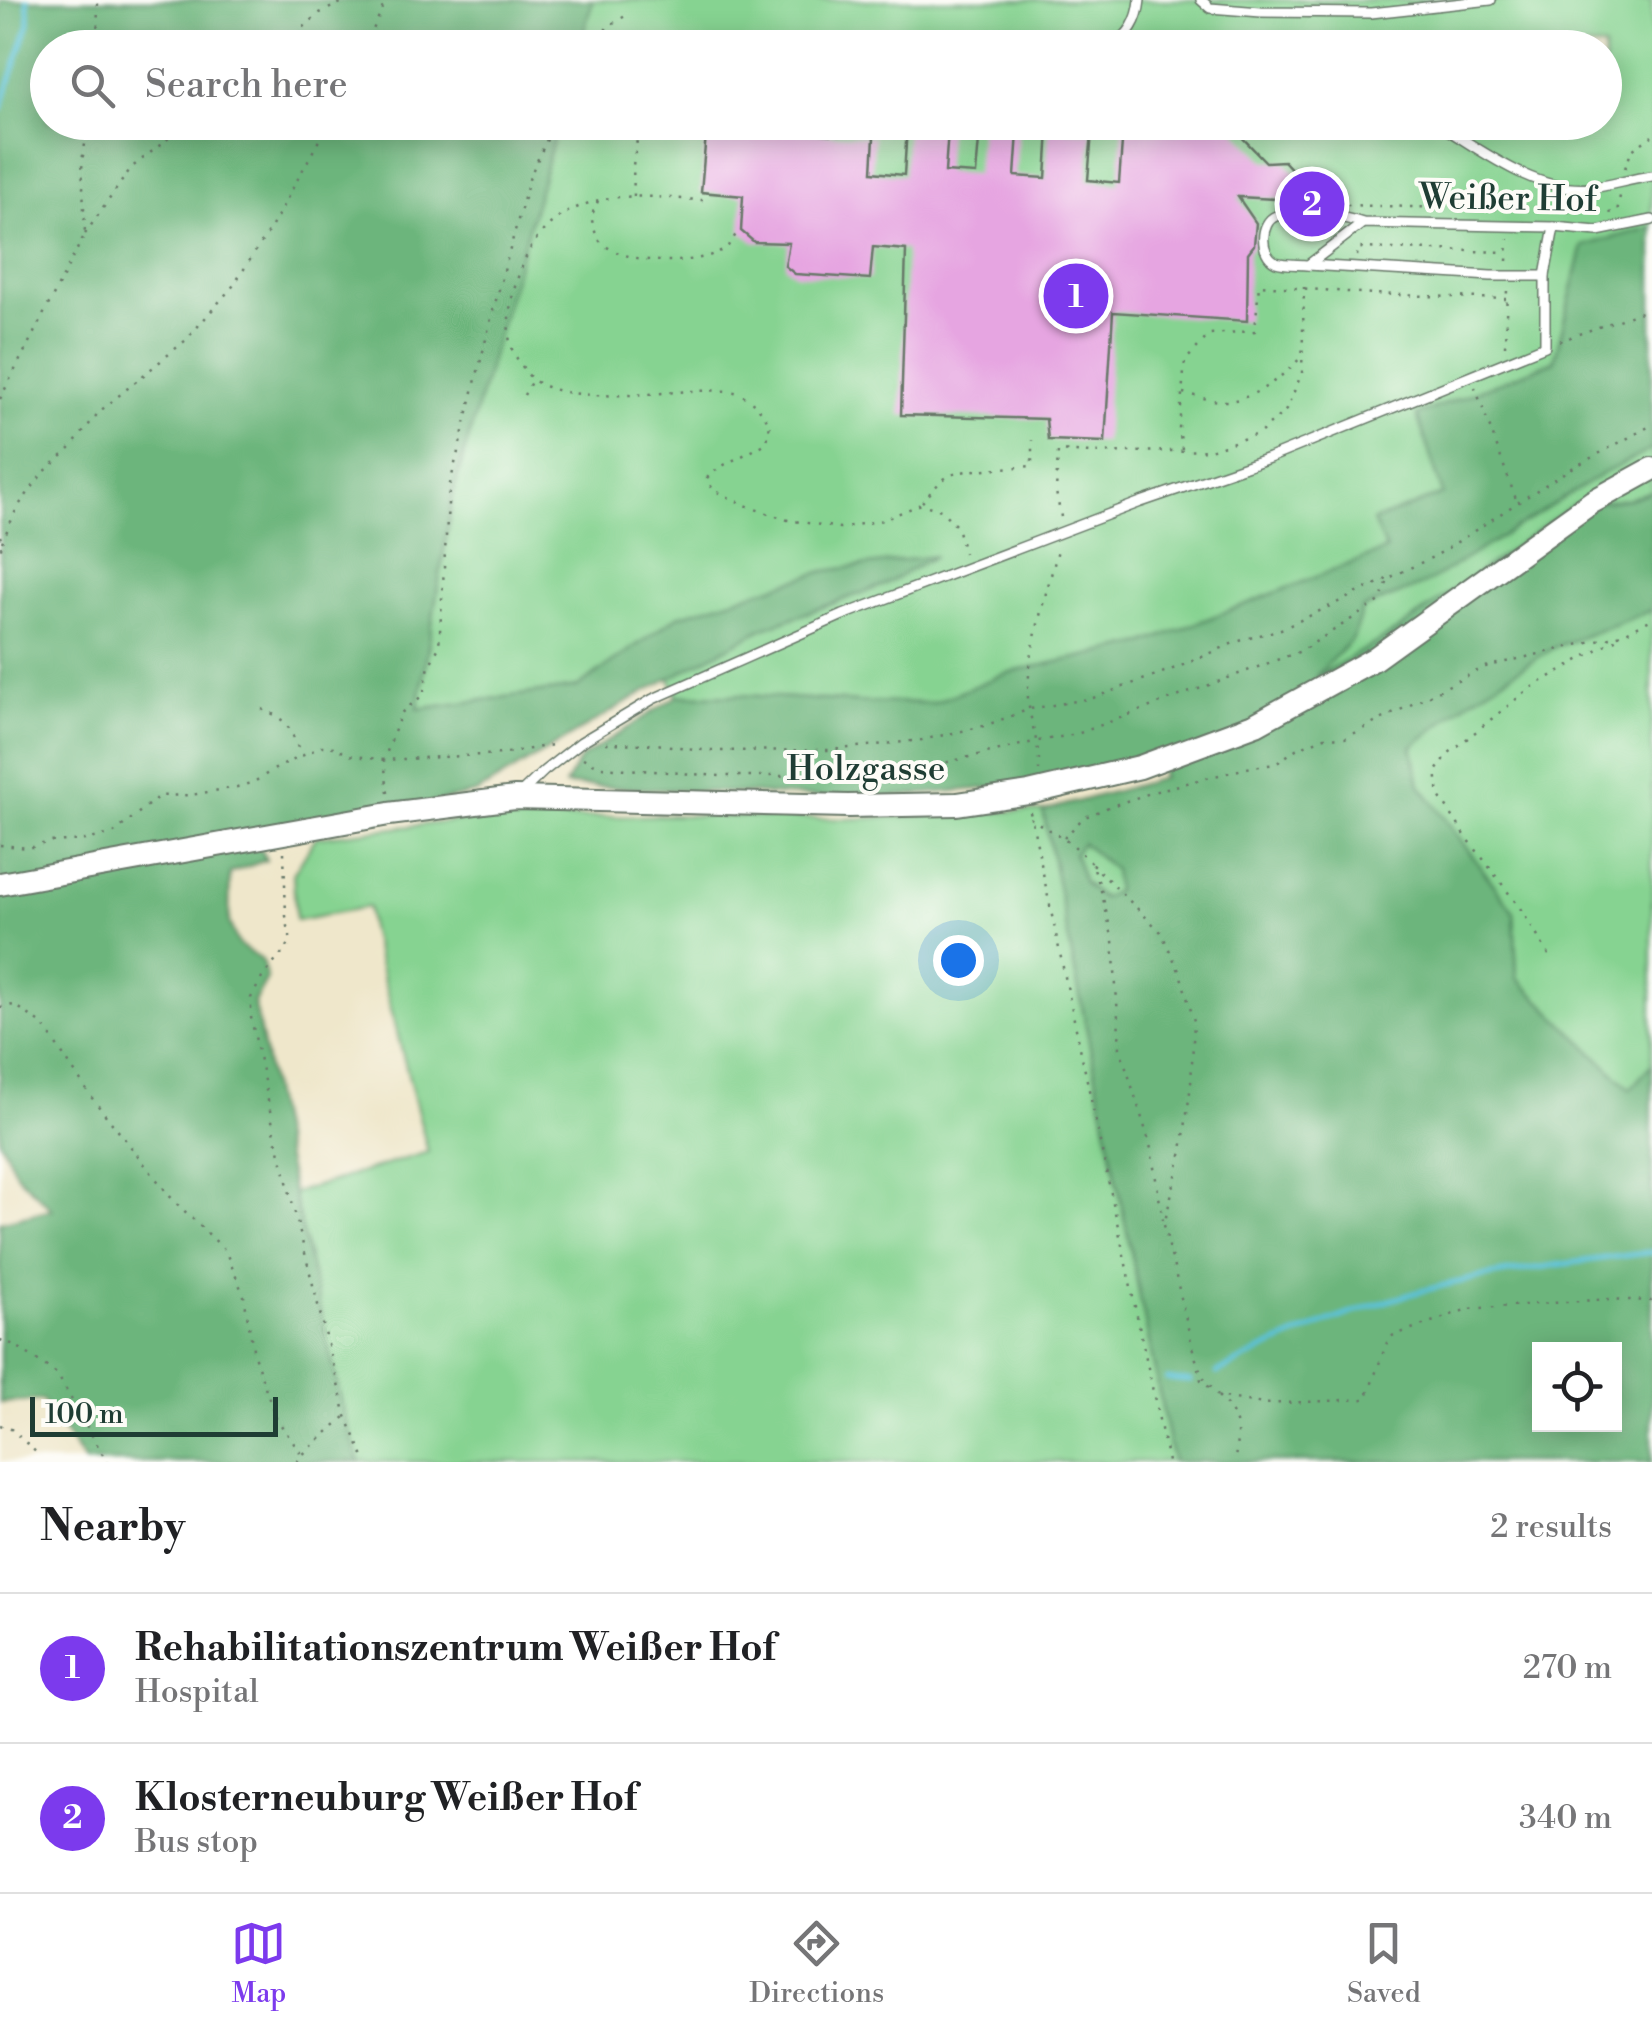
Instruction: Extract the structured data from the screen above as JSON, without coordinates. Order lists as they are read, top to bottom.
{
  "streets": {
    "street": ["Holzgasse"],
    "lane": ["Weißer Hof"]
  },
  "scale_bar": "100 m",
  "page": {
    "search": "Search here",
    "pins": ["2", "1"],
    "scale": "100 m",
    "heading": ["Nearby", "2 results"],
    "list": [
      {
        "mark": "1",
        "name": "Rehabilitationszentrum Weißer Hof",
        "note": "Hospital",
        "value": "270 m"
      },
      {
        "mark": "2",
        "name": "Klosterneuburg Weißer Hof",
        "note": "Bus stop",
        "value": "340 m"
      }
    ],
    "nav": ["Map", "Directions", "Saved"]
  }
}
